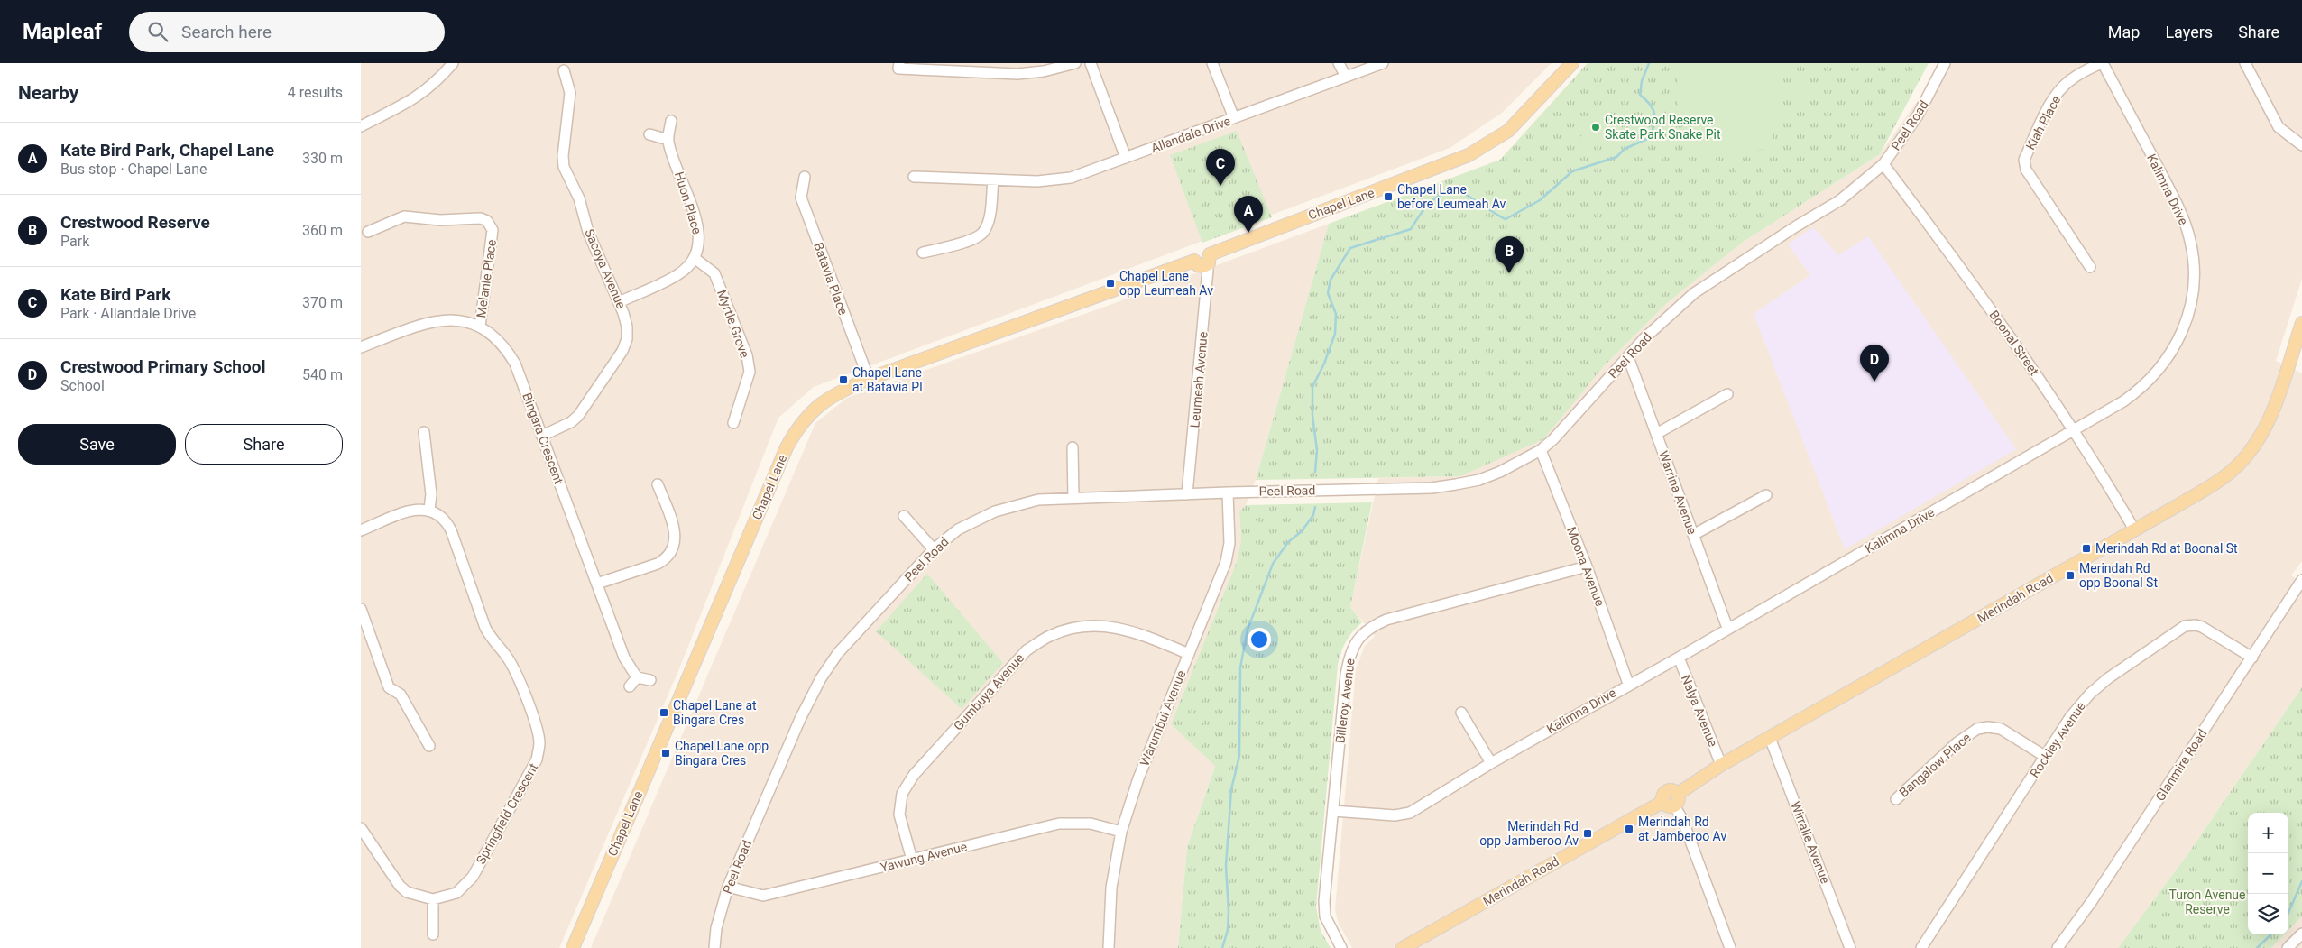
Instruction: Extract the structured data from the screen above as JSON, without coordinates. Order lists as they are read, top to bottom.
{
  "streets": {
    "main road": ["Chapel Lane", "Merindah Road"],
    "street": [
      "Kiah Place",
      "Peel Road",
      "Allandale Drive",
      "Kalimna Drive",
      "Huon Place",
      "Sacoya Avenue",
      "Melanie Place",
      "Batavia Place",
      "Myrtle Grove",
      "Boonal Street",
      "Leumeah Avenue",
      "Bingara Crescent",
      "Warrina Avenue",
      "Moona Avenue",
      "Gumbuya Avenue",
      "Billeroy Avenue",
      "Nalya Avenue",
      "Warumbui Avenue",
      "Rockley Avenue",
      "Bangalow Place",
      "Glanmire Road",
      "Springfield Crescent",
      "Wirralie Avenue",
      "Yawung Avenue"
    ]
  },
  "crossings": [
    ["Kiah Place", "Kalimna Drive"],
    ["Peel Road", "Boonal Street"],
    ["Peel Road", "Leumeah Avenue"],
    ["Peel Road", "Warrina Avenue"],
    ["Peel Road", "Moona Avenue"],
    ["Peel Road", "Warumbui Avenue"],
    ["Peel Road", "Yawung Avenue"],
    ["Kalimna Drive", "Boonal Street"],
    ["Kalimna Drive", "Warrina Avenue"],
    ["Kalimna Drive", "Moona Avenue"],
    ["Kalimna Drive", "Billeroy Avenue"],
    ["Kalimna Drive", "Nalya Avenue"],
    ["Huon Place", "Myrtle Grove"],
    ["Chapel Lane", "Batavia Place"],
    ["Chapel Lane", "Leumeah Avenue"],
    ["Sacoya Avenue", "Bingara Crescent"],
    ["Melanie Place", "Bingara Crescent"],
    ["Boonal Street", "Merindah Road"],
    ["Moona Avenue", "Billeroy Avenue"],
    ["Merindah Road", "Nalya Avenue"],
    ["Merindah Road", "Wirralie Avenue"],
    ["Gumbuya Avenue", "Warumbui Avenue"],
    ["Gumbuya Avenue", "Yawung Avenue"],
    ["Warumbui Avenue", "Yawung Avenue"],
    ["Rockley Avenue", "Bangalow Place"],
    ["Rockley Avenue", "Glanmire Road"]
  ],
  "parks": ["Turon Avenue Reserve"],
  "places": {
    "other": ["Crestwood Reserve Skate Park Snake Pit"],
    "transit": [
      "Chapel Lane before Leumeah Av",
      "Chapel Lane opp Leumeah Av",
      "Chapel Lane at Batavia Pl",
      "Merindah Rd at Boonal St",
      "Merindah Rd opp Boonal St",
      "Chapel Lane at Bingara Cres",
      "Chapel Lane opp Bingara Cres",
      "Merindah Rd at Jamberoo Av",
      "Merindah Rd opp Jamberoo Av"
    ]
  },
  "page": {
    "header": "Mapleaf",
    "search": "Search here",
    "nav": ["Map", "Layers", "Share"],
    "heading": ["Nearby", "4 results"],
    "list": [
      {
        "mark": "A",
        "name": "Kate Bird Park, Chapel Lane",
        "note": "Bus stop · Chapel Lane",
        "value": "330 m"
      },
      {
        "mark": "B",
        "name": "Crestwood Reserve",
        "note": "Park",
        "value": "360 m"
      },
      {
        "mark": "C",
        "name": "Kate Bird Park",
        "note": "Park · Allandale Drive",
        "value": "370 m"
      },
      {
        "mark": "D",
        "name": "Crestwood Primary School",
        "note": "School",
        "value": "540 m"
      }
    ],
    "pins": [
      "C",
      "A",
      "B",
      "D"
    ],
    "buttons": ["Save", "Share"],
    "map_buttons": ["+", "−"]
  }
}
